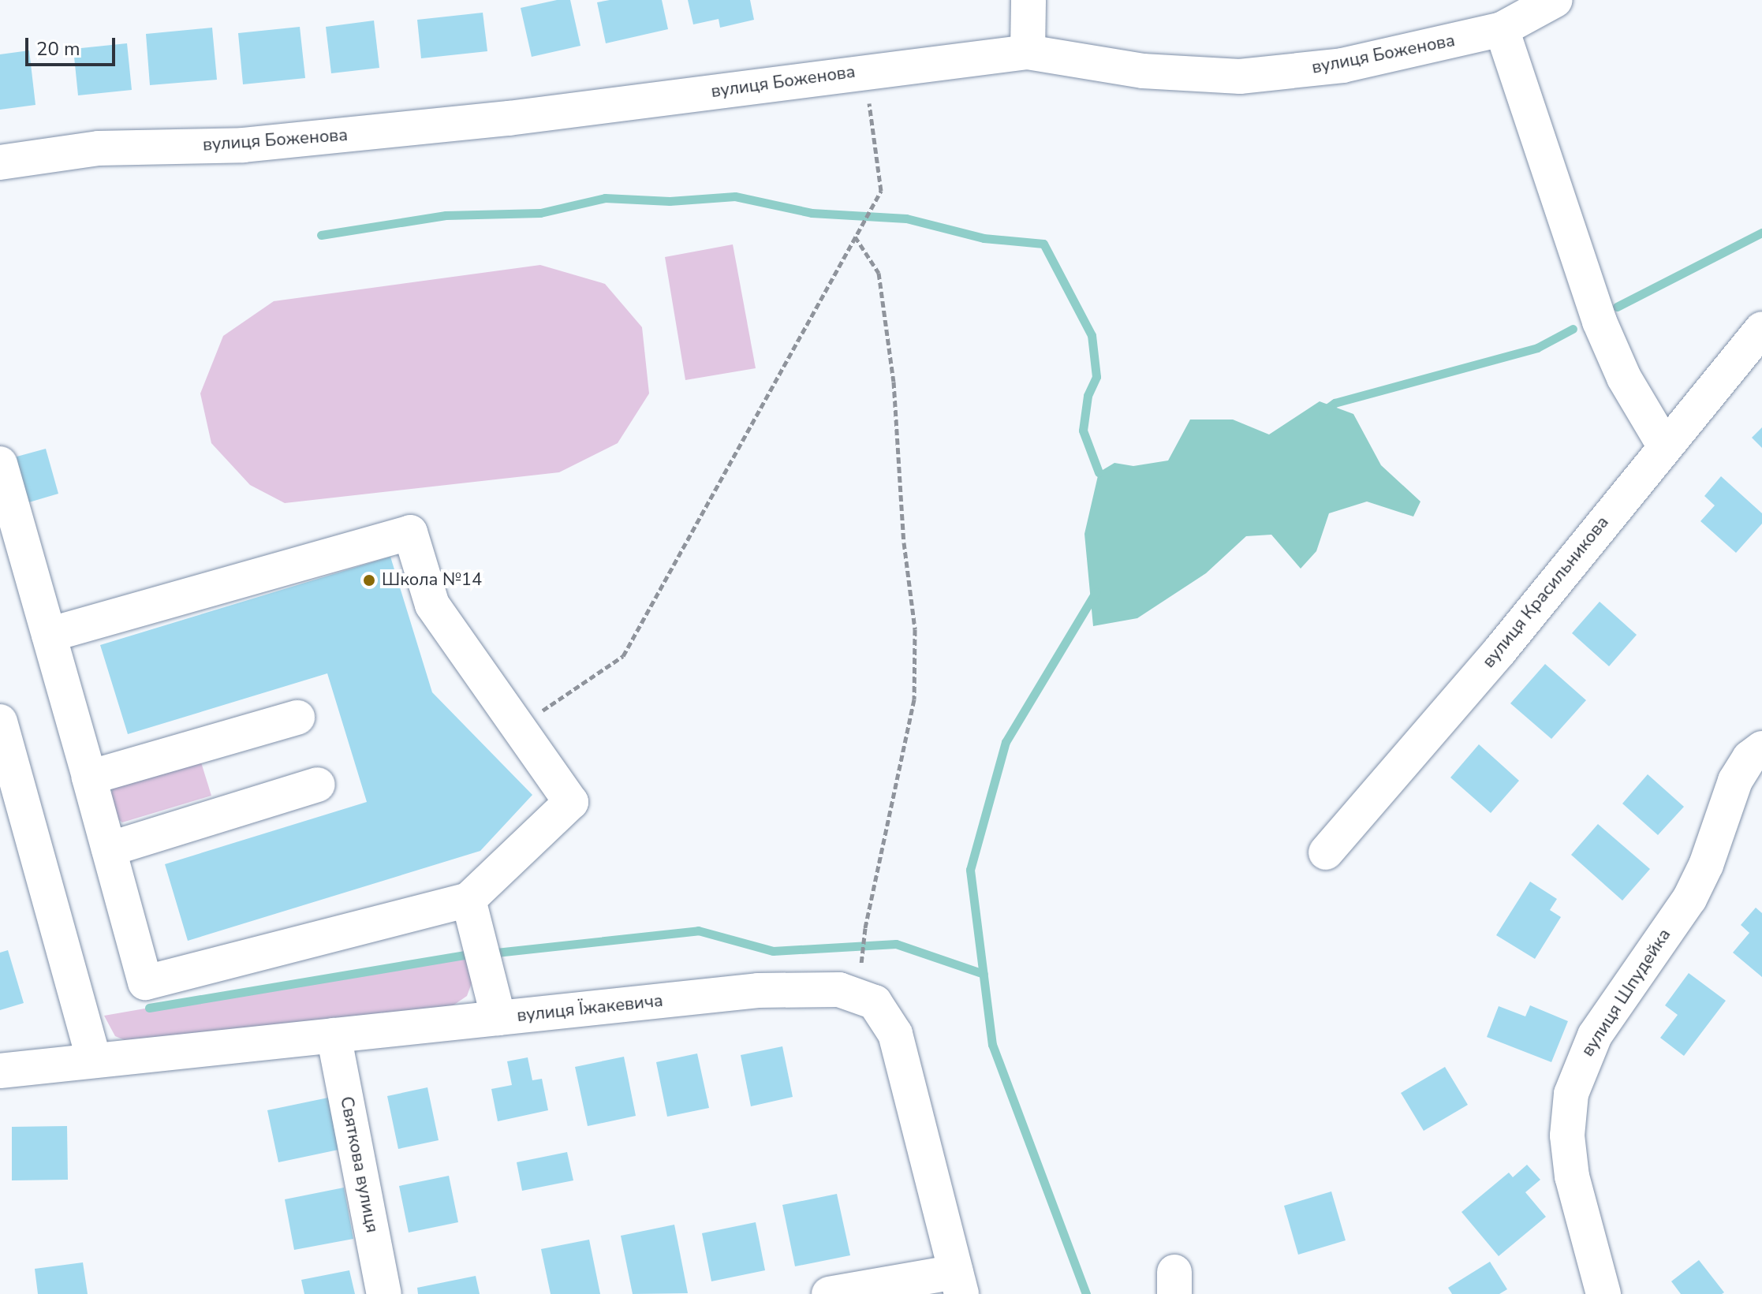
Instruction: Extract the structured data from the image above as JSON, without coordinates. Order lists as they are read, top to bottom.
{
  "streets": {
    "street": [
      "вулиця Боженова",
      "вулиця Красильникова",
      "вулиця Шпудейка",
      "вулиця Їжакевича",
      "Святкова вулиця"
    ]
  },
  "crossings": [
    ["вулиця Їжакевича", "Святкова вулиця"]
  ],
  "places": ["Школа №14"],
  "scale_bar": "20 m"
}
